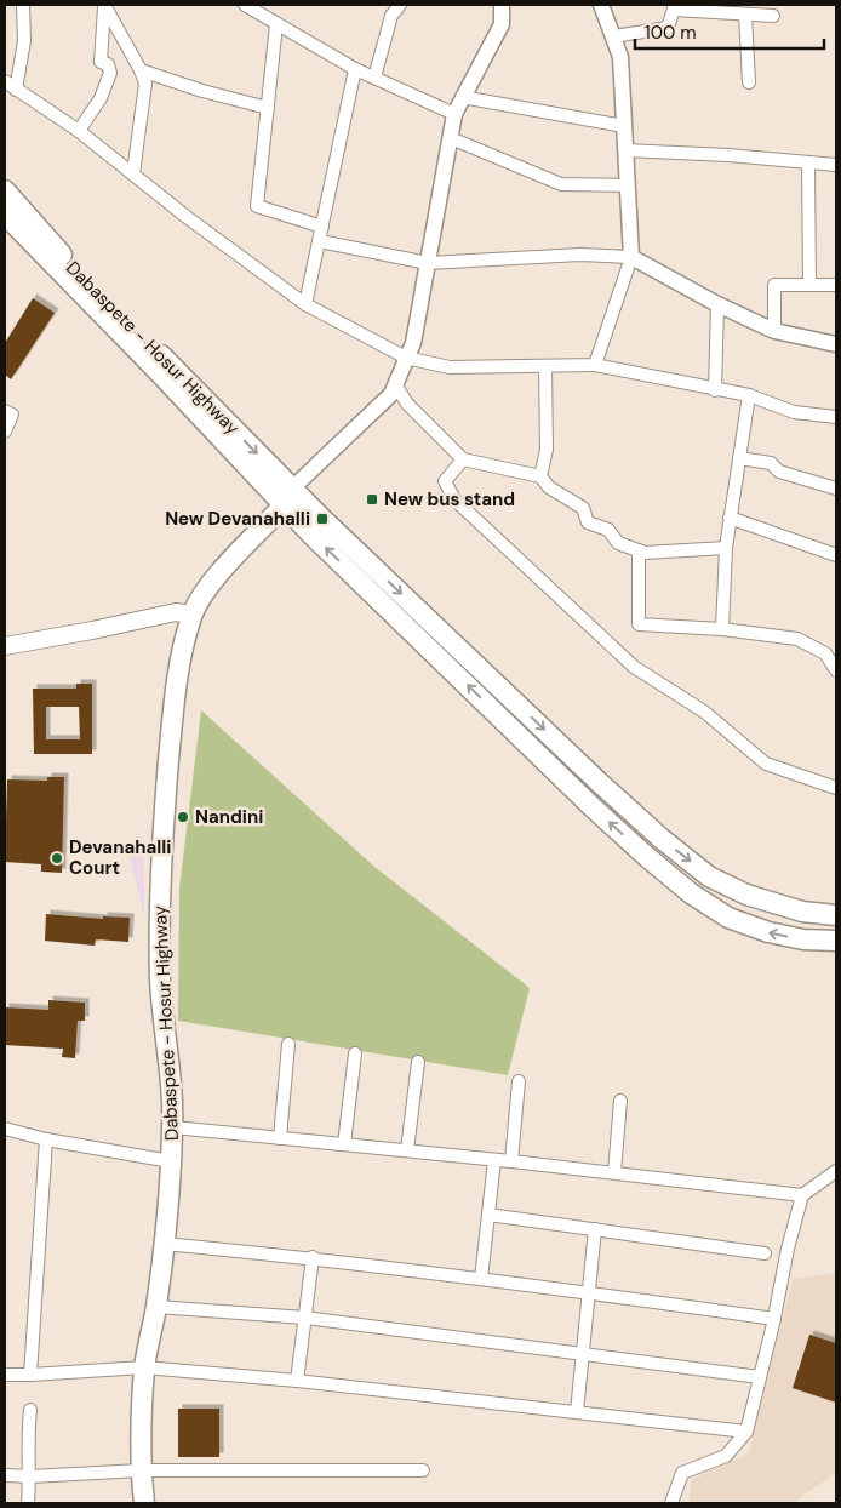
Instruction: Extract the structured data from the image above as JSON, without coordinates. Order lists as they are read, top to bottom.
{
  "streets": {
    "main road": ["Dabaspete - Hosur Highway"]
  },
  "places": {
    "transit": ["New bus stand", "New Devanahalli"],
    "other": ["Nandini", "Devanahalli Court"]
  },
  "scale_bar": "100 m"
}
